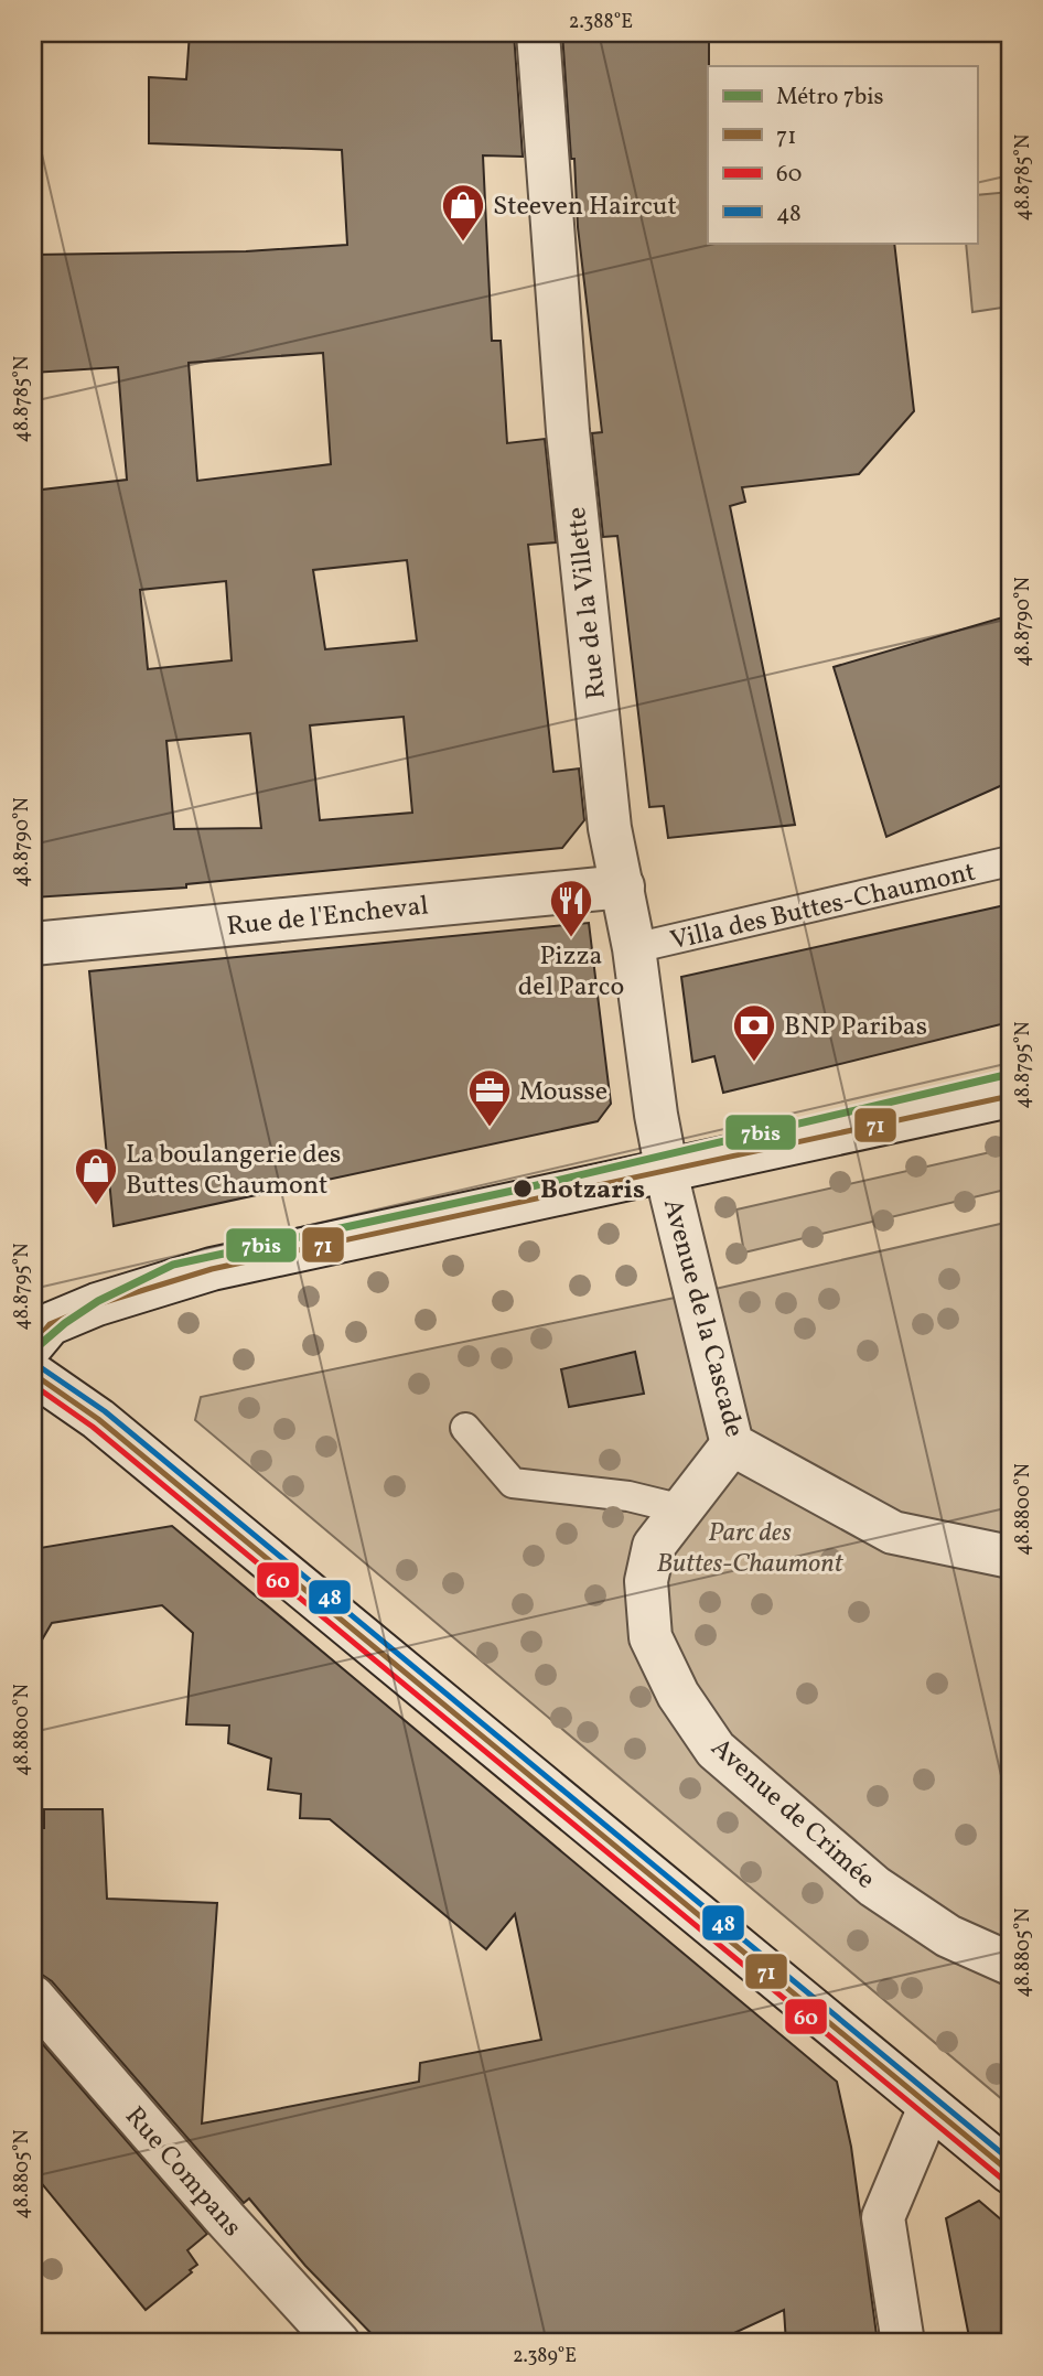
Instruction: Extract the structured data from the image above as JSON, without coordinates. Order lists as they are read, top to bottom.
{
  "streets": {
    "street": [
      "Rue de la Villette",
      "Rue de l'Encheval",
      "Avenue de la Cascade",
      "Avenue de Crimée",
      "Rue Compans"
    ],
    "lane": ["Villa des Buttes-Chaumont"]
  },
  "crossings": [
    ["Rue de la Villette", "Villa des Buttes-Chaumont"],
    ["Rue de la Villette", "Rue de l'Encheval"],
    ["Rue de la Villette", "Avenue de la Cascade"],
    ["Avenue de la Cascade", "Avenue de Crimée"]
  ],
  "parks": ["Parc des Buttes-Chaumont"],
  "places": {
    "shop": ["Steeven Haircut", "La boulangerie des Buttes Chaumont"],
    "restaurant": ["Pizza del Parco"],
    "bank": ["BNP Paribas"],
    "office": ["Mousse"],
    "other": ["Botzaris"]
  },
  "lines": [
    "metro line 7bis",
    "transit line 71",
    "transit line 48",
    "transit line 60"
  ],
  "legend": [
    "Métro 7bis",
    "71",
    "60",
    "48"
  ],
  "coordinates": [
    "2.388°E",
    "48.8785°N",
    "48.8790°N",
    "48.8795°N",
    "48.8800°N",
    "48.8805°N",
    "2.389°E"
  ]
}
